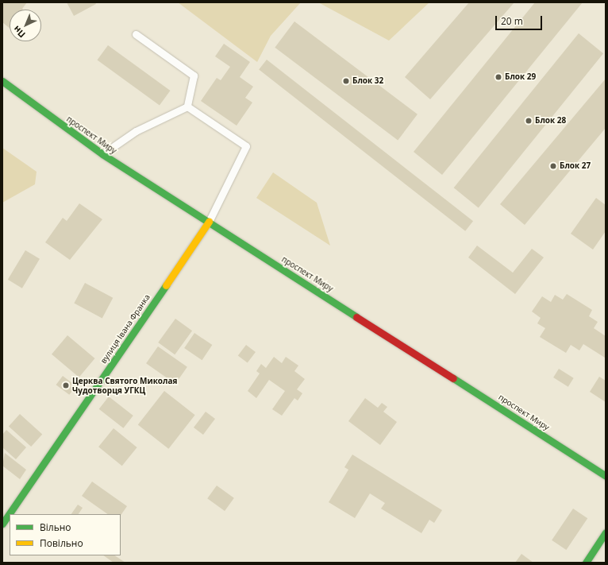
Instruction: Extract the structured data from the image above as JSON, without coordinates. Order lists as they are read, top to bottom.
{
  "streets": {
    "main road": ["проспект Миру", "вулиця Івана Франка"]
  },
  "crossings": [
    ["проспект Миру", "вулиця Івана Франка"]
  ],
  "places": [
    "Блок 29",
    "Блок 32",
    "Блок 28",
    "Блок 27",
    "Церква Святого Миколая Чудотворця УГКЦ"
  ],
  "legend": ["Вільно", "Повільно"],
  "scale_bar": "20 m",
  "north": "bottom left"
}
